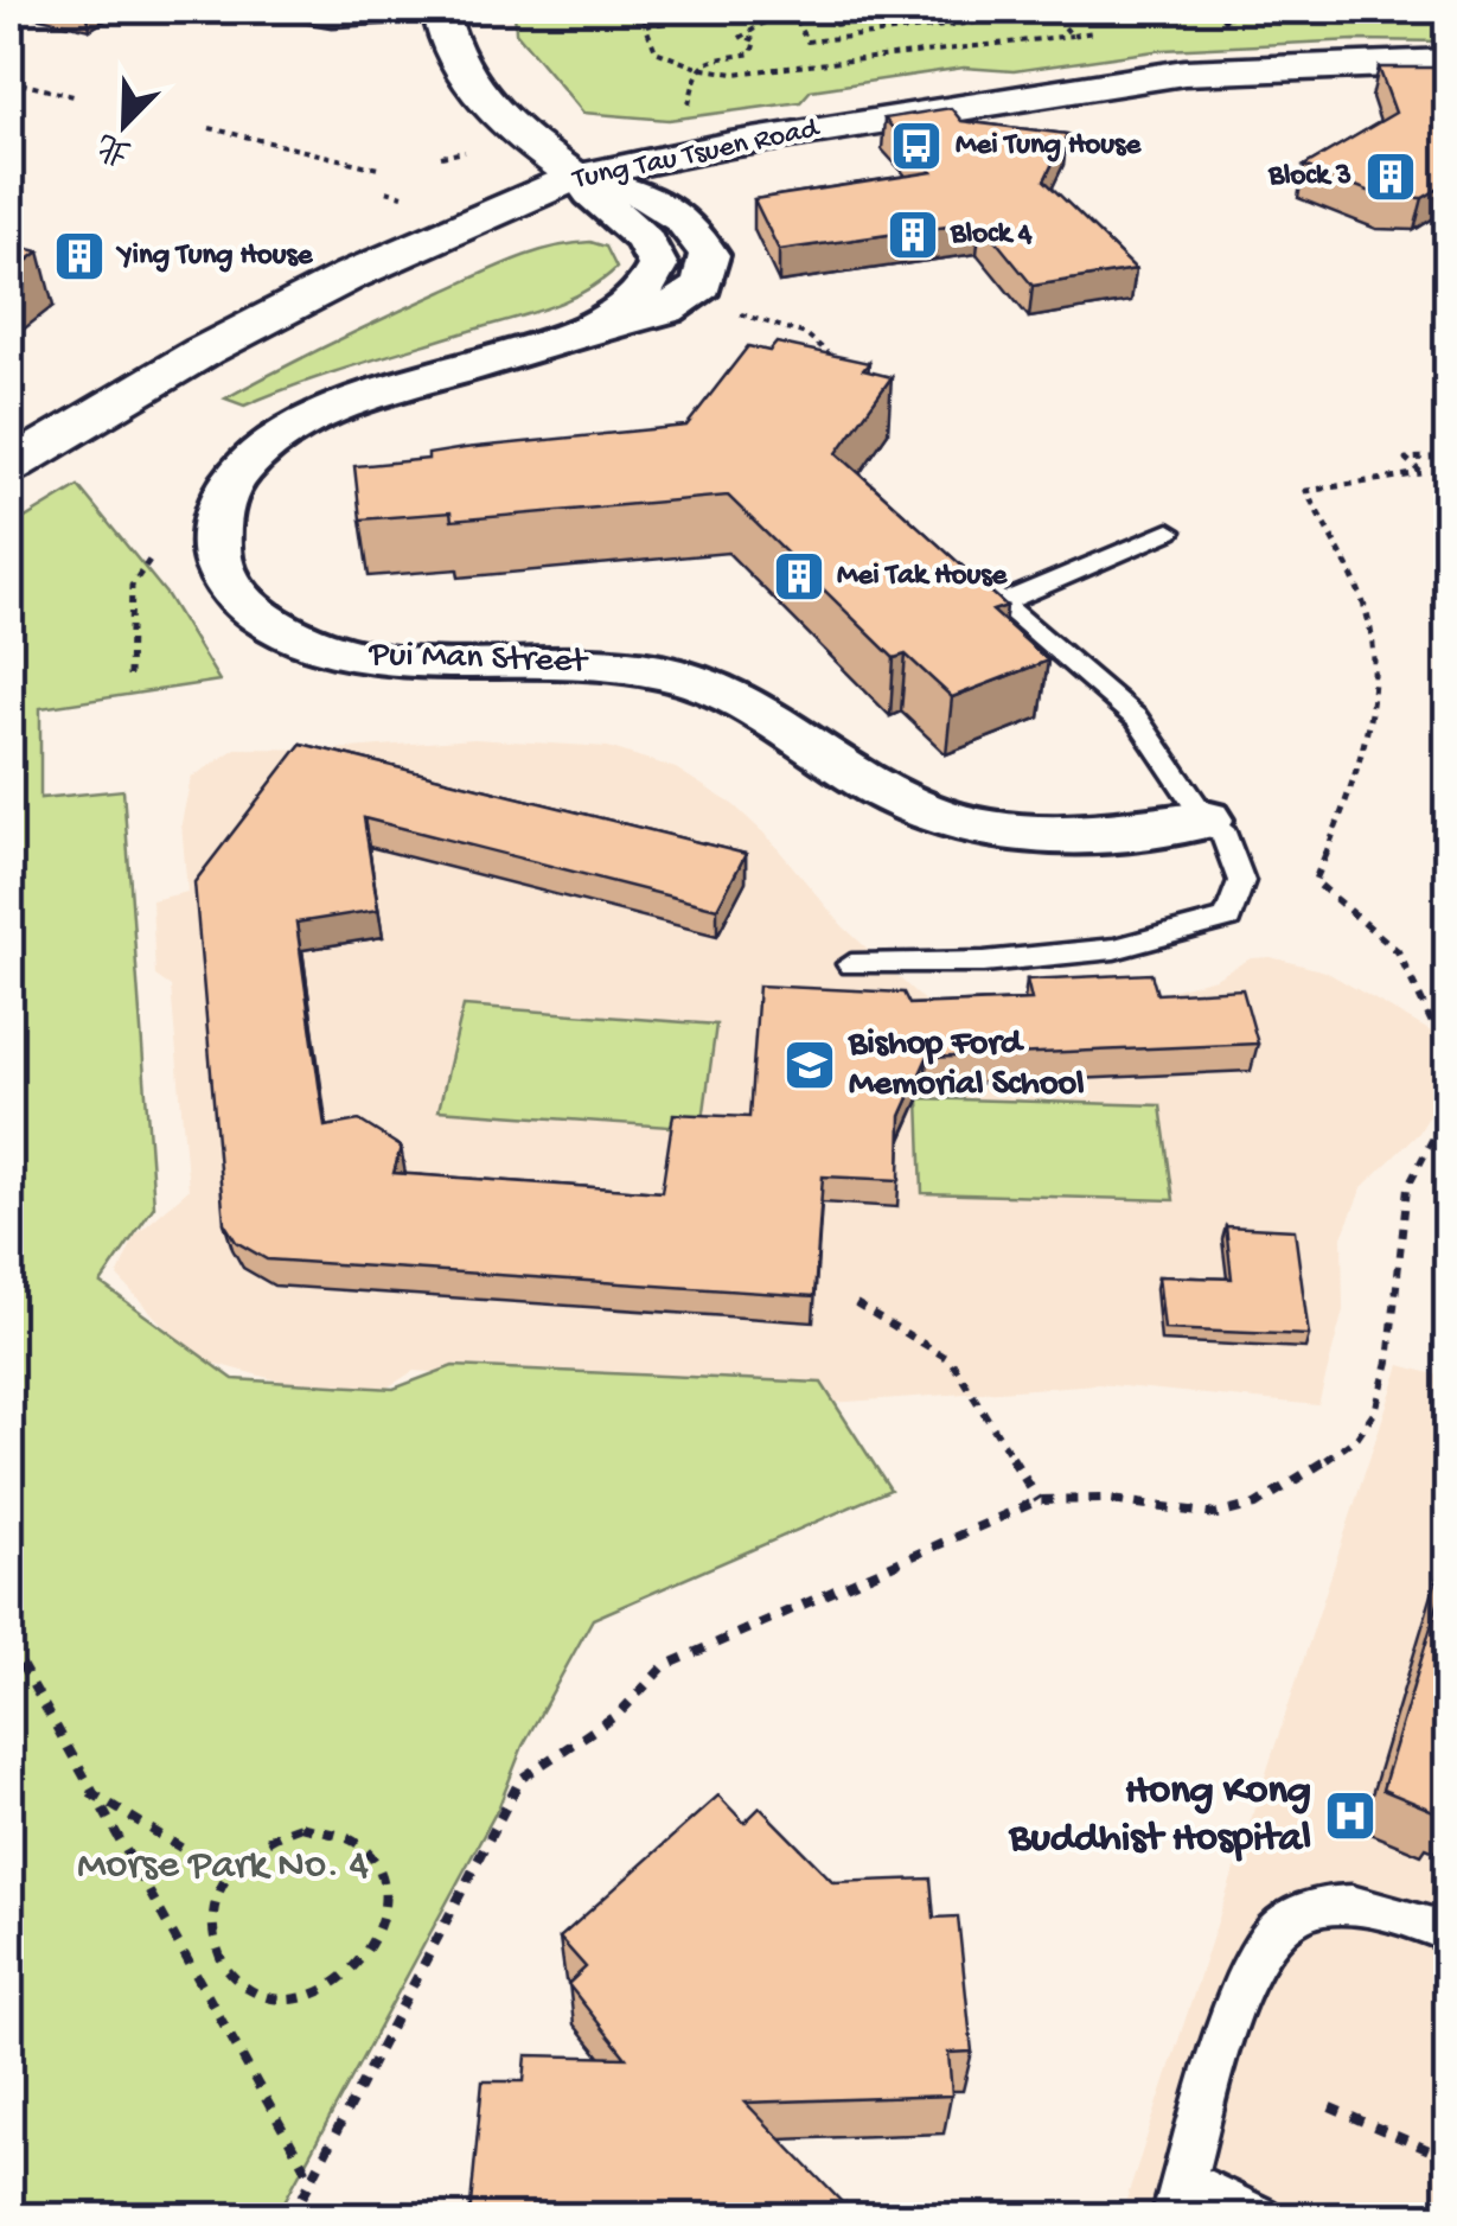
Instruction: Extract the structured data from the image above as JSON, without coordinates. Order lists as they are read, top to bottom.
{
  "streets": {
    "main road": ["Tung Tau Tsuen Road"],
    "street": ["Pui Man Street"]
  },
  "crossings": [
    ["Tung Tau Tsuen Road", "Pui Man Street"]
  ],
  "parks": ["Morse Park No. 4"],
  "places": {
    "bus stop": ["Mei Tung House"],
    "building": [
      "Block 3",
      "Block 4",
      "Ying Tung House",
      "Mei Tak House"
    ],
    "school or university": ["Bishop Ford Memorial School"],
    "hospital": ["Hong Kong Buddhist Hospital"]
  },
  "north": "bottom left"
}
